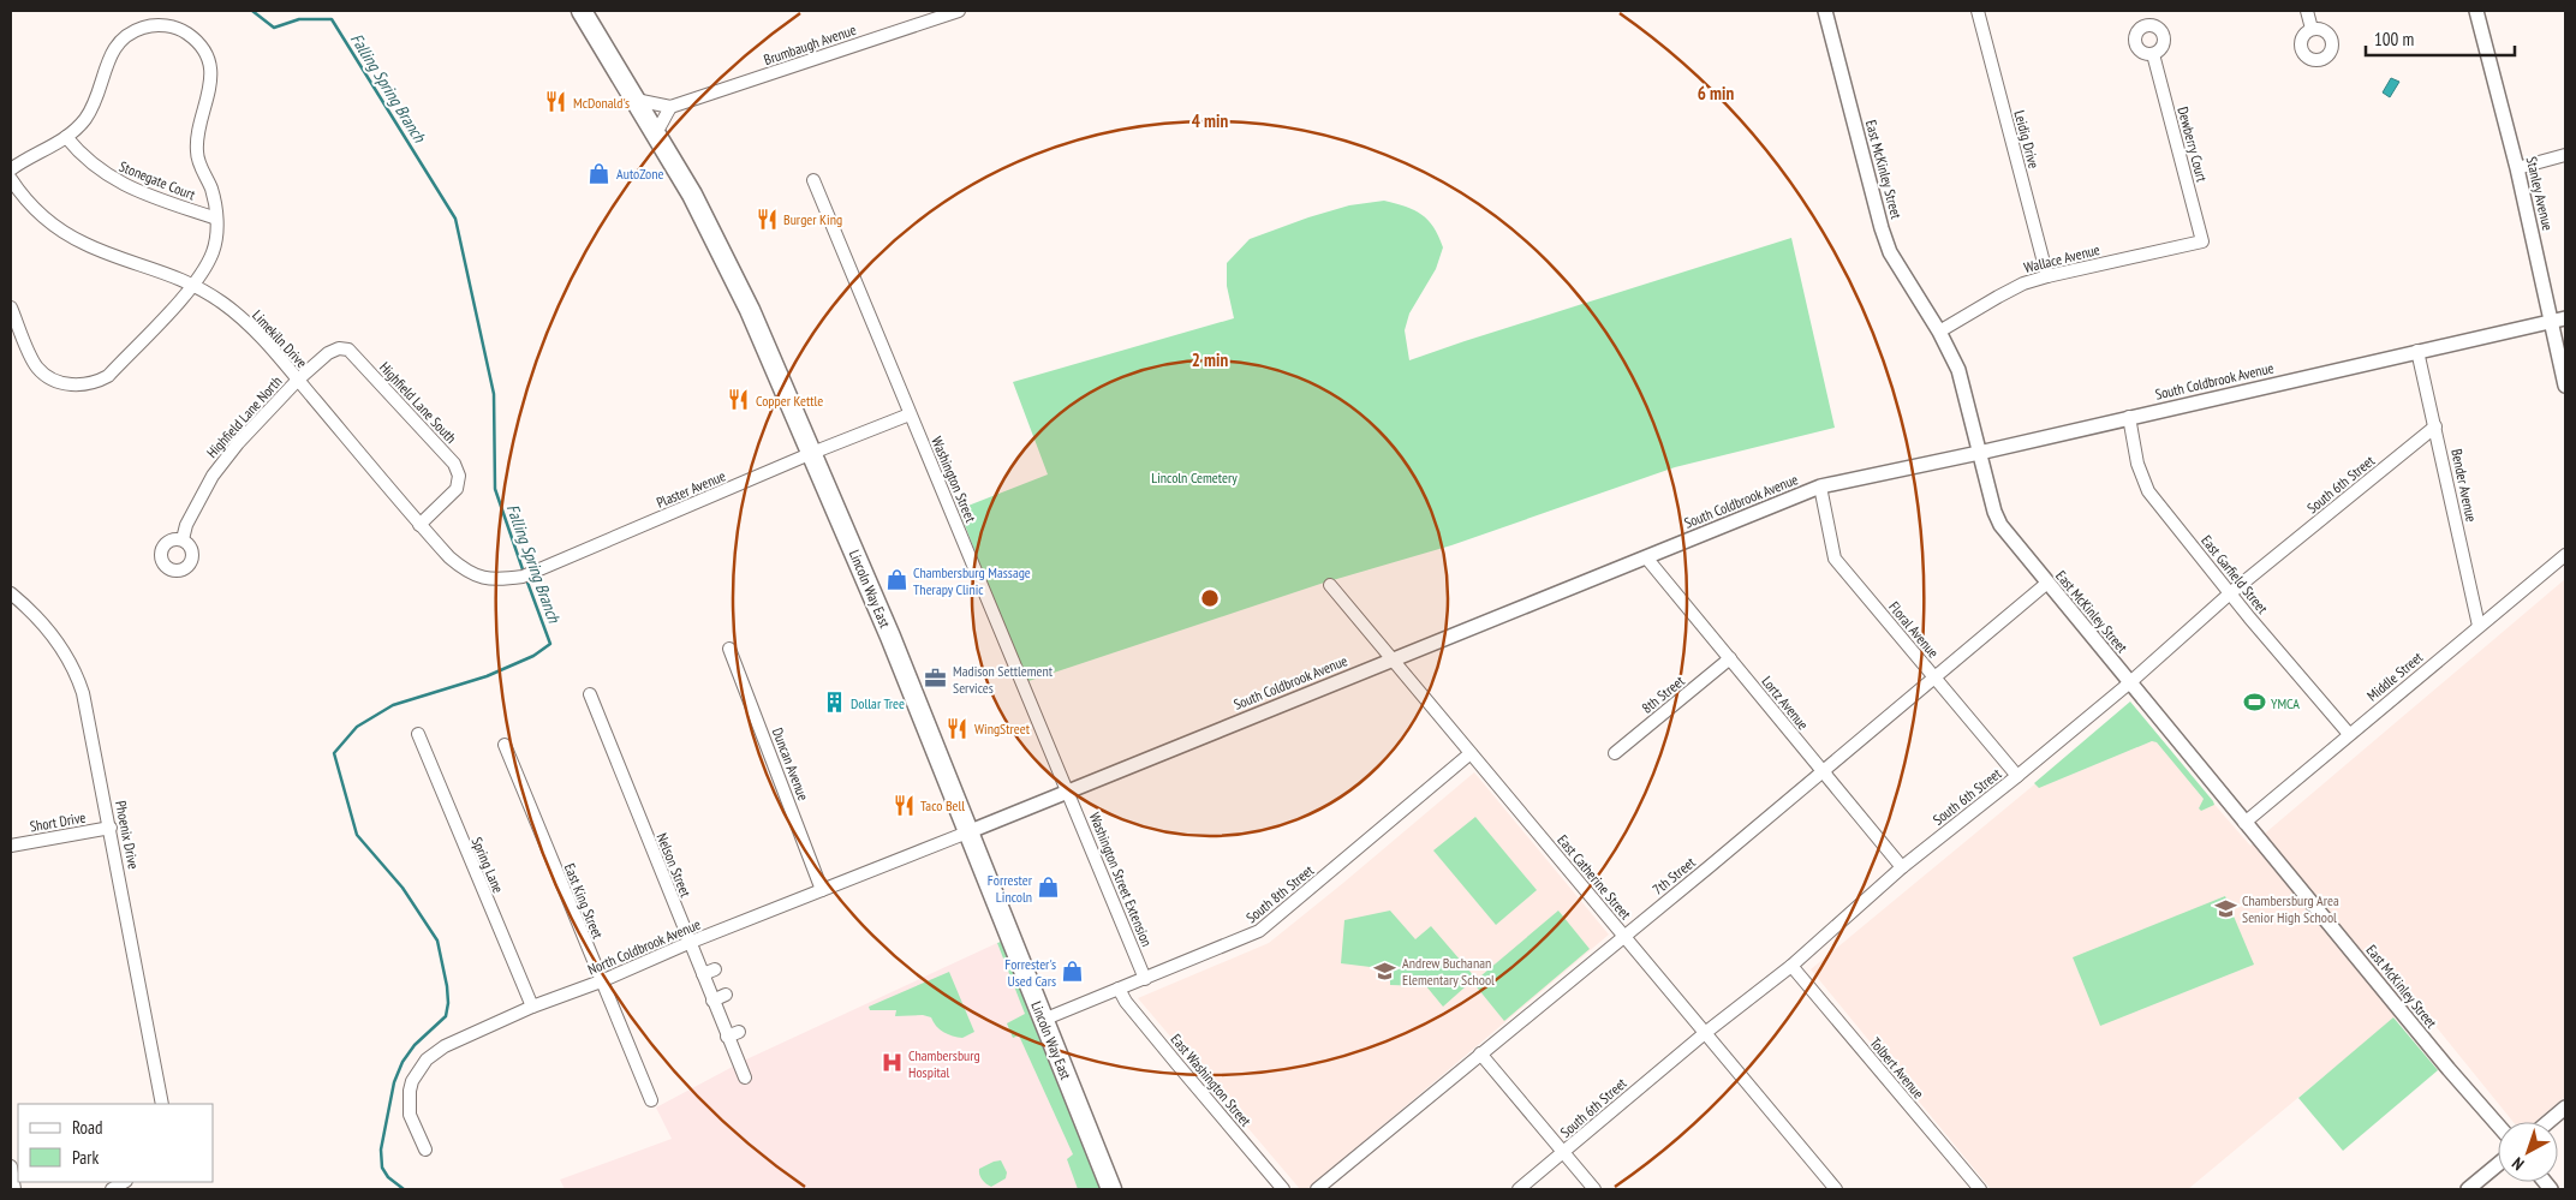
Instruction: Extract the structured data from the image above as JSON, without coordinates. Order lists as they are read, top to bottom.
{
  "streets": {
    "highway": ["Lincoln Way East"],
    "street": [
      "Brumbaugh Avenue",
      "Leidig Drive",
      "Dewberry Court",
      "East McKinley Street",
      "Stonegate Court",
      "Stanley Avenue",
      "Wallace Avenue",
      "Limekiln Drive",
      "South Coldbrook Avenue",
      "Highfield Lane South",
      "Highfield Lane North",
      "Washington Street",
      "South 6th Street",
      "Bender Avenue",
      "Plaster Avenue",
      "East Garfield Street",
      "Floral Avenue",
      "Middle Street",
      "8th Street",
      "Lortz Avenue",
      "Duncan Avenue",
      "Short Drive",
      "Phoenix Drive",
      "Spring Lane",
      "Nelson Street",
      "7th Street",
      "East Catherine Street",
      "Washington Street Extension",
      "South 8th Street",
      "East King Street",
      "North Coldbrook Avenue",
      "Tolbert Avenue",
      "East Washington Street"
    ]
  },
  "crossings": [
    ["Leidig Drive", "Wallace Avenue"],
    ["Dewberry Court", "Wallace Avenue"],
    ["East McKinley Street", "Wallace Avenue"],
    ["East McKinley Street", "South Coldbrook Avenue"],
    ["East McKinley Street", "South 6th Street"],
    ["East McKinley Street", "Middle Street"],
    ["East McKinley Street", "7th Street"],
    ["Stanley Avenue", "South Coldbrook Avenue"],
    ["Limekiln Drive", "Highfield Lane South"],
    ["Limekiln Drive", "Highfield Lane North"],
    ["Limekiln Drive", "Plaster Avenue"],
    ["South Coldbrook Avenue", "Washington Street"],
    ["South Coldbrook Avenue", "Bender Avenue"],
    ["South Coldbrook Avenue", "East Garfield Street"],
    ["South Coldbrook Avenue", "Lincoln Way East"],
    ["South Coldbrook Avenue", "Floral Avenue"],
    ["South Coldbrook Avenue", "Lortz Avenue"],
    ["South Coldbrook Avenue", "East Catherine Street"],
    ["South Coldbrook Avenue", "Washington Street Extension"],
    ["South Coldbrook Avenue", "North Coldbrook Avenue"],
    ["Highfield Lane South", "Highfield Lane North"],
    ["Washington Street", "Plaster Avenue"],
    ["Washington Street", "Washington Street Extension"],
    ["South 6th Street", "Bender Avenue"],
    ["South 6th Street", "East Garfield Street"],
    ["South 6th Street", "Floral Avenue"],
    ["South 6th Street", "Lortz Avenue"],
    ["South 6th Street", "East Catherine Street"],
    ["South 6th Street", "Tolbert Avenue"],
    ["Bender Avenue", "Middle Street"],
    ["Plaster Avenue", "Lincoln Way East"],
    ["East Garfield Street", "Middle Street"],
    ["Lincoln Way East", "South 8th Street"],
    ["Lincoln Way East", "North Coldbrook Avenue"],
    ["Floral Avenue", "7th Street"],
    ["8th Street", "Lortz Avenue"],
    ["Lortz Avenue", "7th Street"],
    ["Duncan Avenue", "North Coldbrook Avenue"],
    ["Short Drive", "Phoenix Drive"],
    ["Spring Lane", "North Coldbrook Avenue"],
    ["Nelson Street", "North Coldbrook Avenue"],
    ["7th Street", "East Catherine Street"],
    ["East Catherine Street", "South 8th Street"],
    ["Washington Street Extension", "South 8th Street"],
    ["South 8th Street", "East Washington Street"],
    ["East King Street", "North Coldbrook Avenue"]
  ],
  "water": ["Falling Spring Branch"],
  "parks": ["Lincoln Cemetery"],
  "places": {
    "restaurant": [
      "McDonald's",
      "Burger King",
      "Copper Kettle",
      "WingStreet",
      "Taco Bell"
    ],
    "shop": [
      "AutoZone",
      "Chambersburg Massage Therapy Clinic",
      "Forrester Lincoln",
      "Forrester's Used Cars"
    ],
    "office": ["Madison Settlement Services"],
    "building": ["Dollar Tree"],
    "sports": ["YMCA"],
    "school or university": ["Chambersburg Area Senior High School", "Andrew Buchanan Elementary School"],
    "hospital": ["Chambersburg Hospital"]
  },
  "legend": ["Road", "Park"],
  "scale_bar": "100 m",
  "north": "bottom left",
  "rings": ["6 min", "4 min", "2 min"]
}
